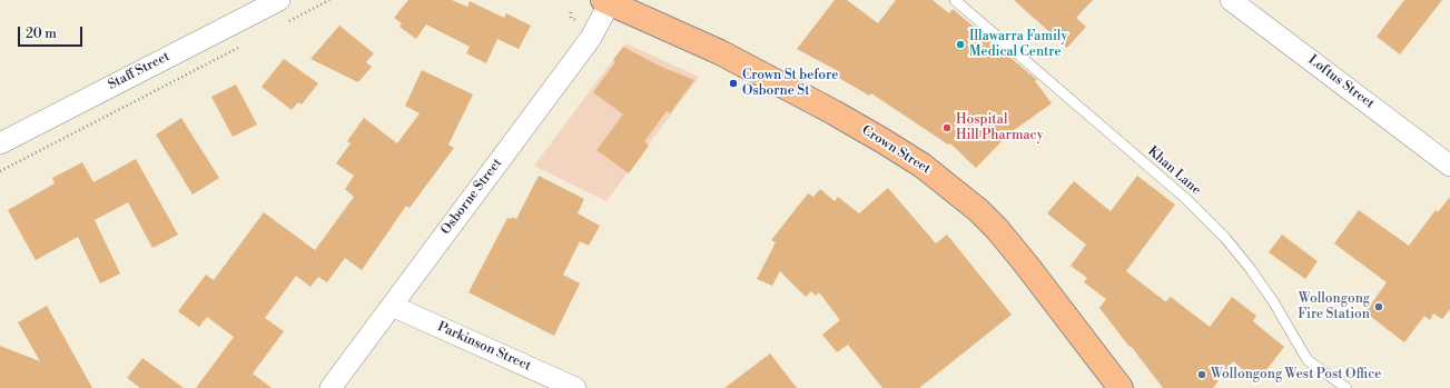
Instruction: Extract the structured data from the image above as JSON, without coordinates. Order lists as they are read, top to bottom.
{
  "streets": {
    "main road": ["Crown Street"],
    "street": [
      "Staff Street",
      "Loftus Street",
      "Osborne Street",
      "Parkinson Street"
    ],
    "lane": ["Khan Lane"]
  },
  "crossings": [
    ["Crown Street", "Osborne Street"],
    ["Osborne Street", "Parkinson Street"]
  ],
  "places": [
    "Illawarra Family Medical Centre",
    "Crown St before Osborne St",
    "Hospital Hill Pharmacy",
    "Wollongong Fire Station",
    "Wollongong West Post Office"
  ],
  "scale_bar": "20 m"
}
